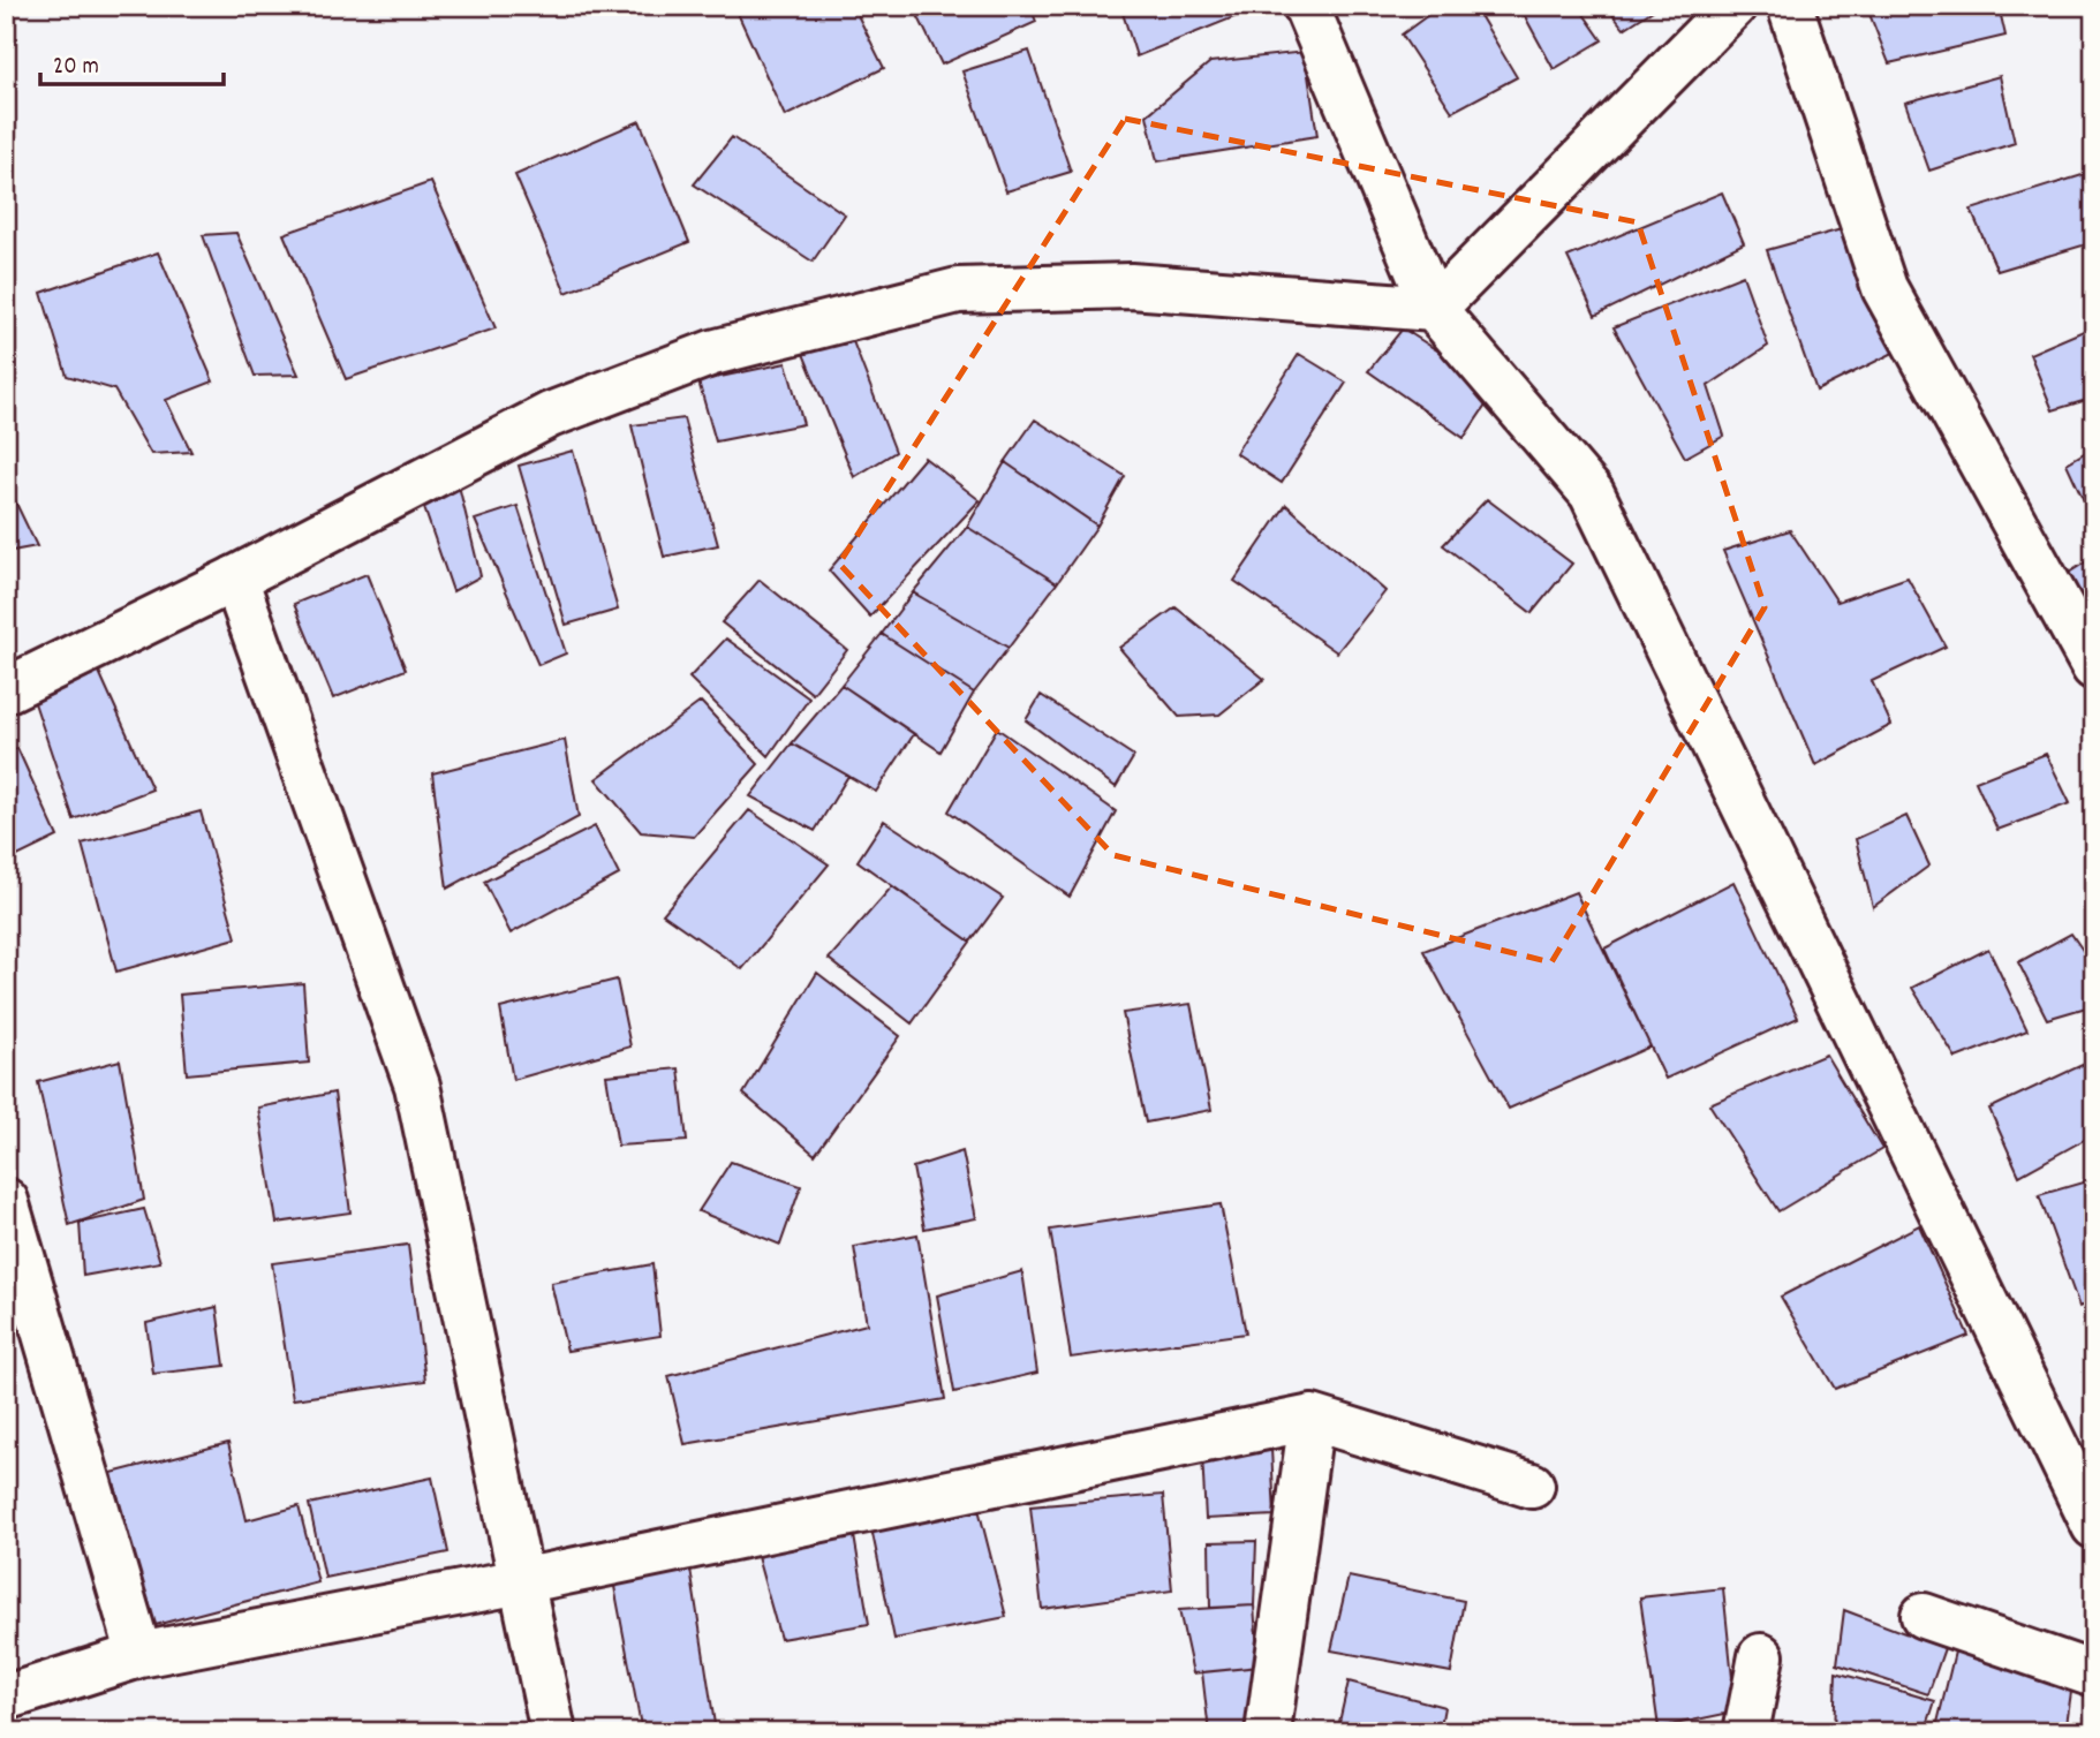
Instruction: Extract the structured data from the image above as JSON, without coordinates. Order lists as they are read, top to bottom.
{
  "scale_bar": "20 m"
}
